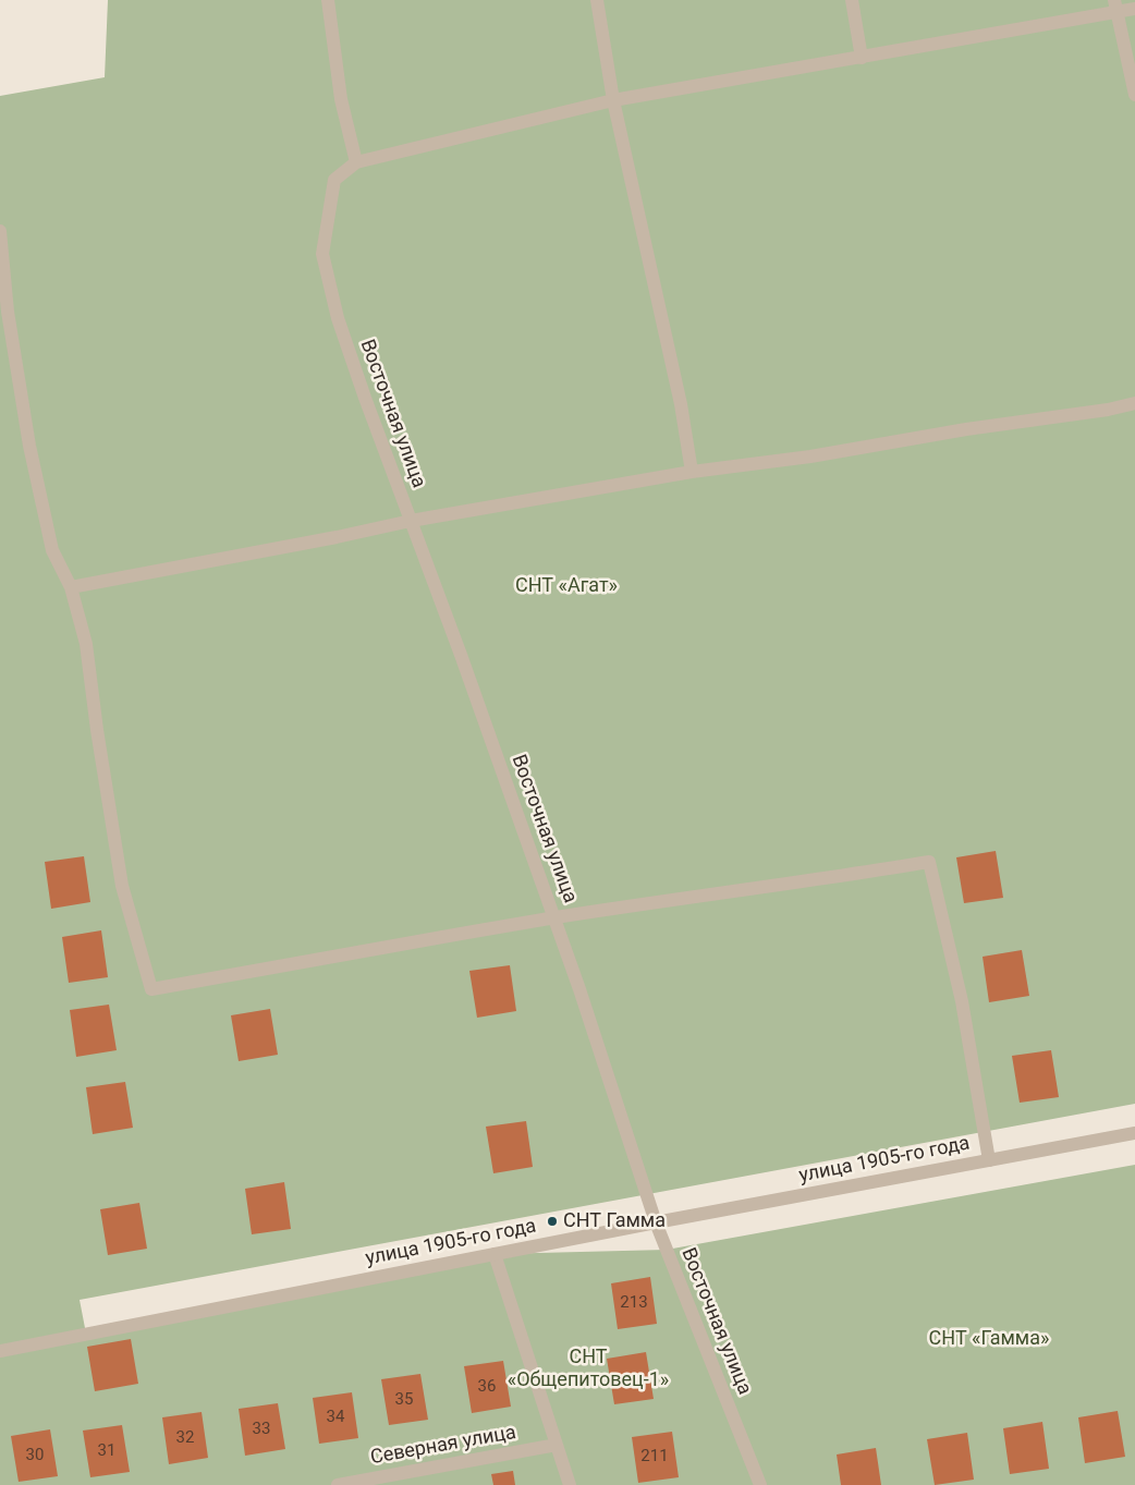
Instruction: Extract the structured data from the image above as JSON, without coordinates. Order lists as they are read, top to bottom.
{
  "streets": {
    "street": ["Восточная улица", "улица 1905-го года", "Северная улица"]
  },
  "crossings": [
    ["Восточная улица", "улица 1905-го года"]
  ],
  "parks": ["СНТ «Агат»", "СНТ «Гамма»", "СНТ «Общепитовец-1»"],
  "places": ["СНТ Гамма"],
  "house_numbers": [
    "213",
    "36",
    "35",
    "34",
    "33",
    "32",
    "31",
    "30",
    "211"
  ]
}
